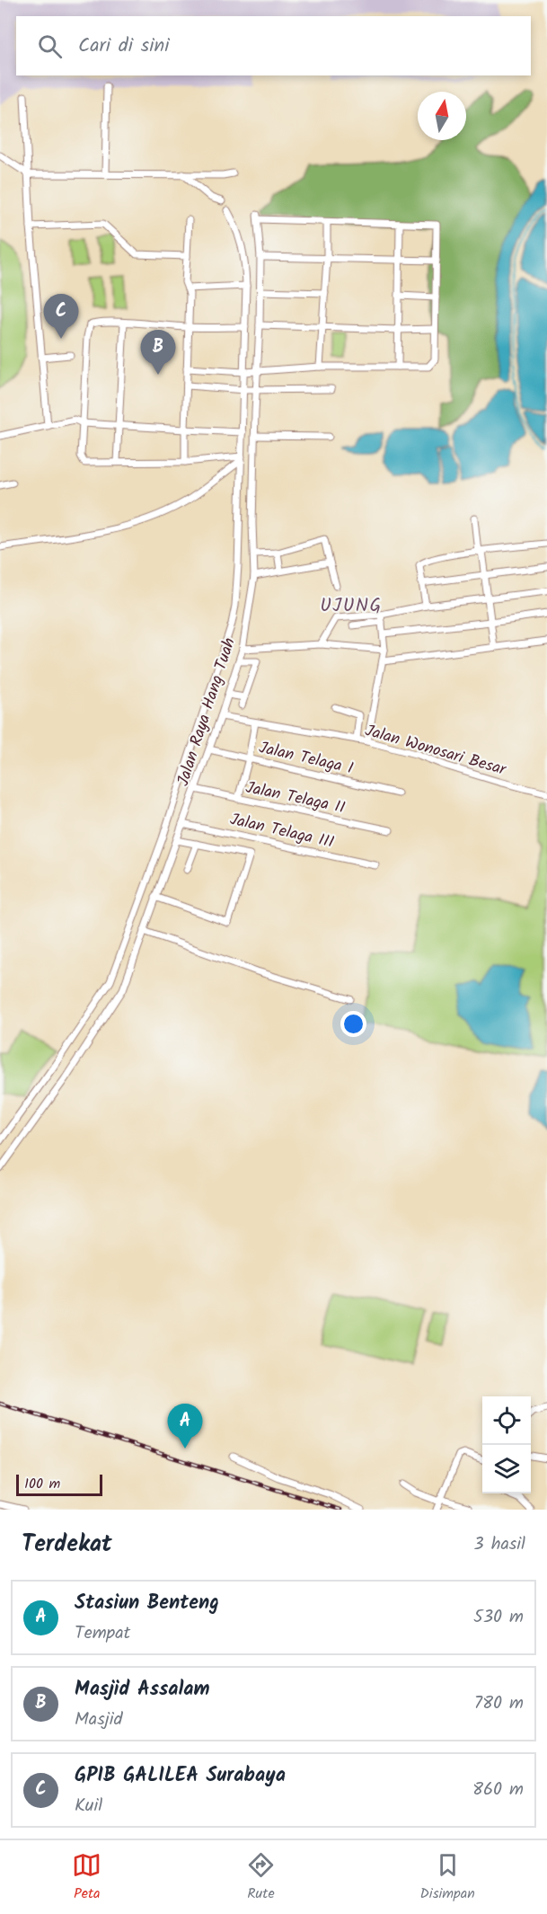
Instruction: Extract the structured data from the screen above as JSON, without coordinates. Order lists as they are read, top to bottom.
{
  "streets": {
    "street": [
      "Jalan Raya Hang Tuah",
      "Jalan Wonosari Besar",
      "Jalan Telaga I",
      "Jalan Telaga II",
      "Jalan Telaga III"
    ]
  },
  "crossings": [
    ["Jalan Raya Hang Tuah", "Jalan Wonosari Besar"],
    ["Jalan Raya Hang Tuah", "Jalan Telaga I"],
    ["Jalan Raya Hang Tuah", "Jalan Telaga II"],
    ["Jalan Raya Hang Tuah", "Jalan Telaga III"]
  ],
  "districts": ["UJUNG"],
  "scale_bar": "100 m",
  "north": "top",
  "page": {
    "search": "Cari di sini",
    "pins": ["C", "B", "A"],
    "scale": "100 m",
    "heading": ["Terdekat", "3 hasil"],
    "list": [
      {
        "mark": "A",
        "name": "Stasiun Benteng",
        "note": "Tempat",
        "value": "530 m"
      },
      {
        "mark": "B",
        "name": "Masjid Assalam",
        "note": "Masjid",
        "value": "780 m"
      },
      {
        "mark": "C",
        "name": "GPIB GALILEA Surabaya",
        "note": "Kuil",
        "value": "860 m"
      }
    ],
    "nav": ["Peta", "Rute", "Disimpan"]
  }
}
